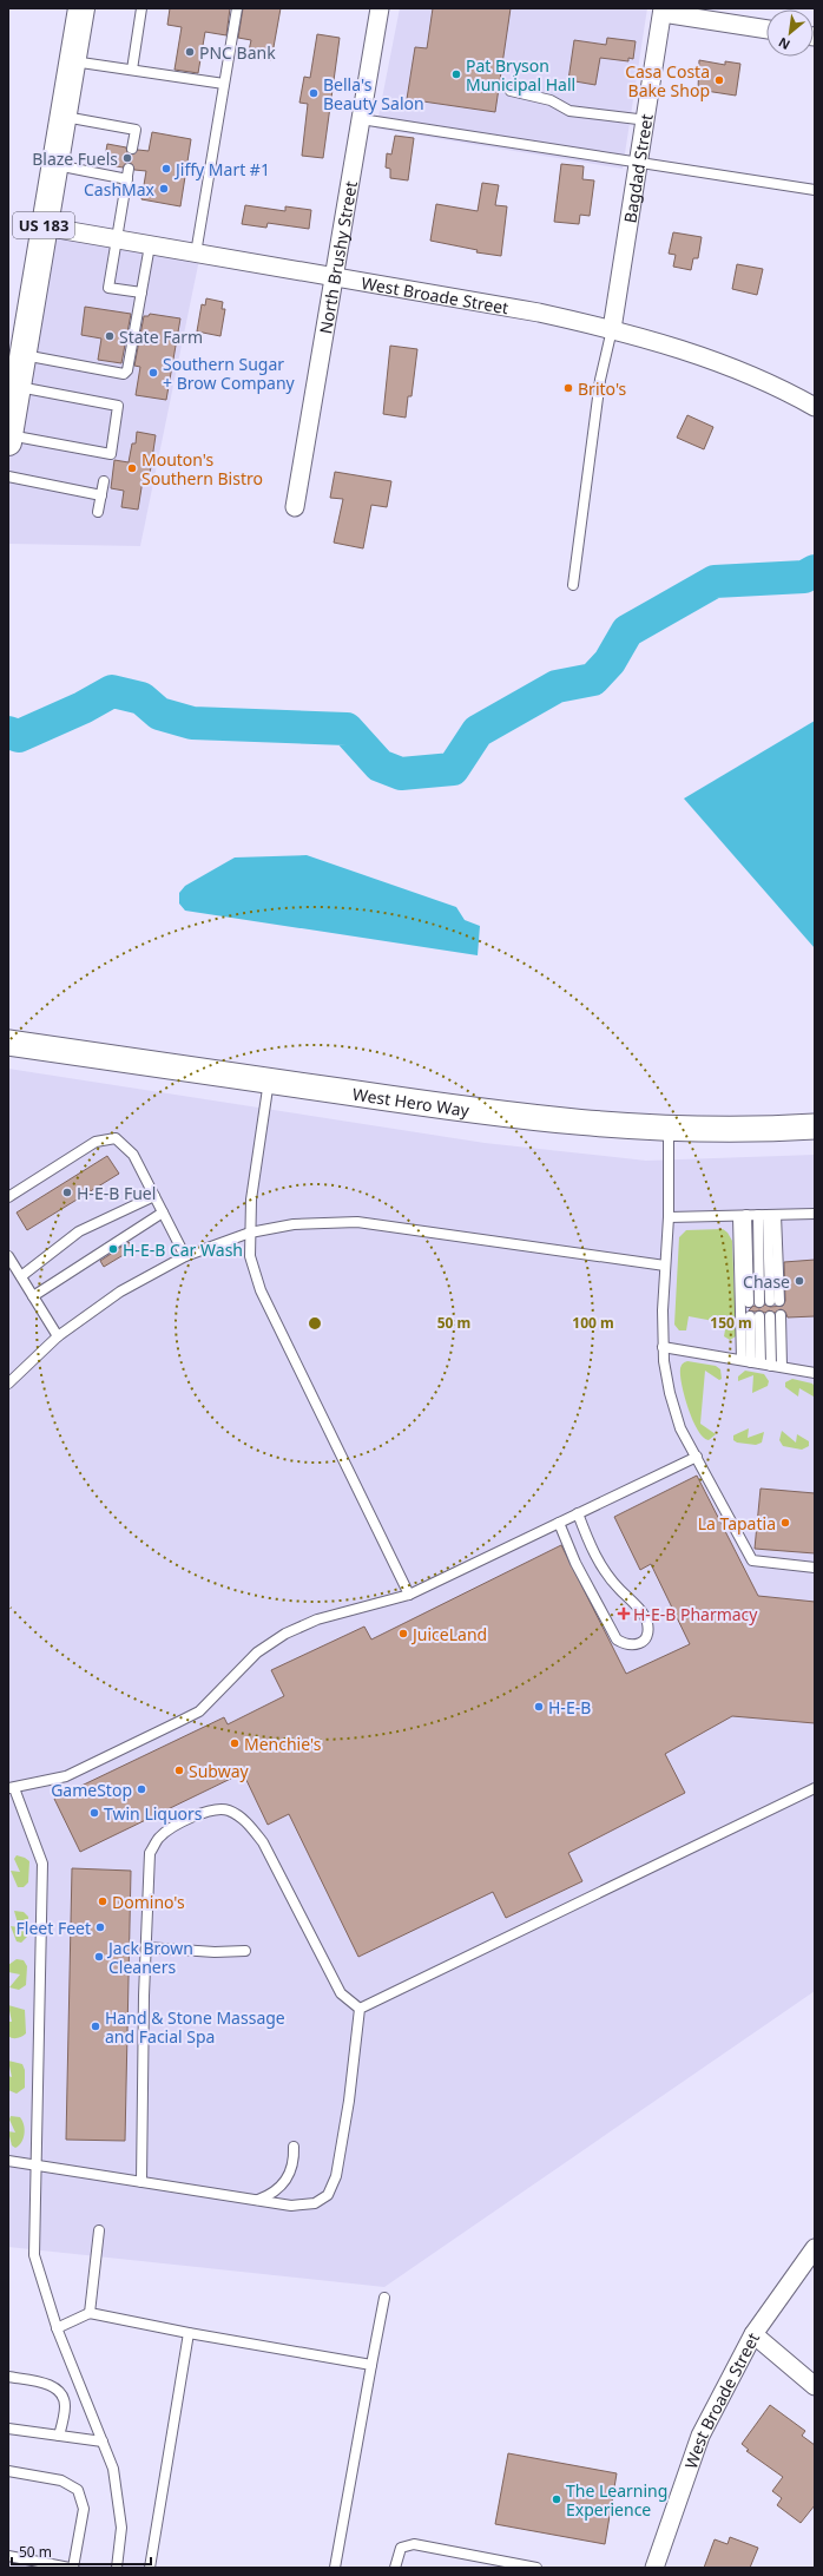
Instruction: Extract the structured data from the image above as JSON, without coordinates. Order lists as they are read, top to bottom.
{
  "streets": {
    "main road": ["US 183", "West Hero Way"],
    "street": ["Bagdad Street", "North Brushy Street", "West Broade Street"]
  },
  "crossings": [
    ["Bagdad Street", "West Broade Street"],
    ["US 183", "West Broade Street"],
    ["North Brushy Street", "West Broade Street"]
  ],
  "places": {
    "other": [
      "PNC Bank",
      "Pat Bryson Municipal Hall",
      "Casa Costa Bake Shop",
      "Bella's Beauty Salon",
      "Blaze Fuels",
      "Jiffy Mart #1",
      "CashMax",
      "State Farm",
      "Southern Sugar + Brow Company",
      "Brito's",
      "Mouton's Southern Bistro",
      "H-E-B Fuel",
      "H-E-B Car Wash",
      "Chase",
      "La Tapatia",
      "JuiceLand",
      "H-E-B",
      "Menchie's",
      "Subway",
      "GameStop",
      "Twin Liquors",
      "Domino's",
      "Fleet Feet",
      "Jack Brown Cleaners",
      "Hand & Stone Massage and Facial Spa",
      "The Learning Experience"
    ],
    "health": ["H-E-B Pharmacy"]
  },
  "scale_bar": "50 m",
  "north": "bottom left",
  "rings": ["50 m", "100 m", "150 m"]
}
